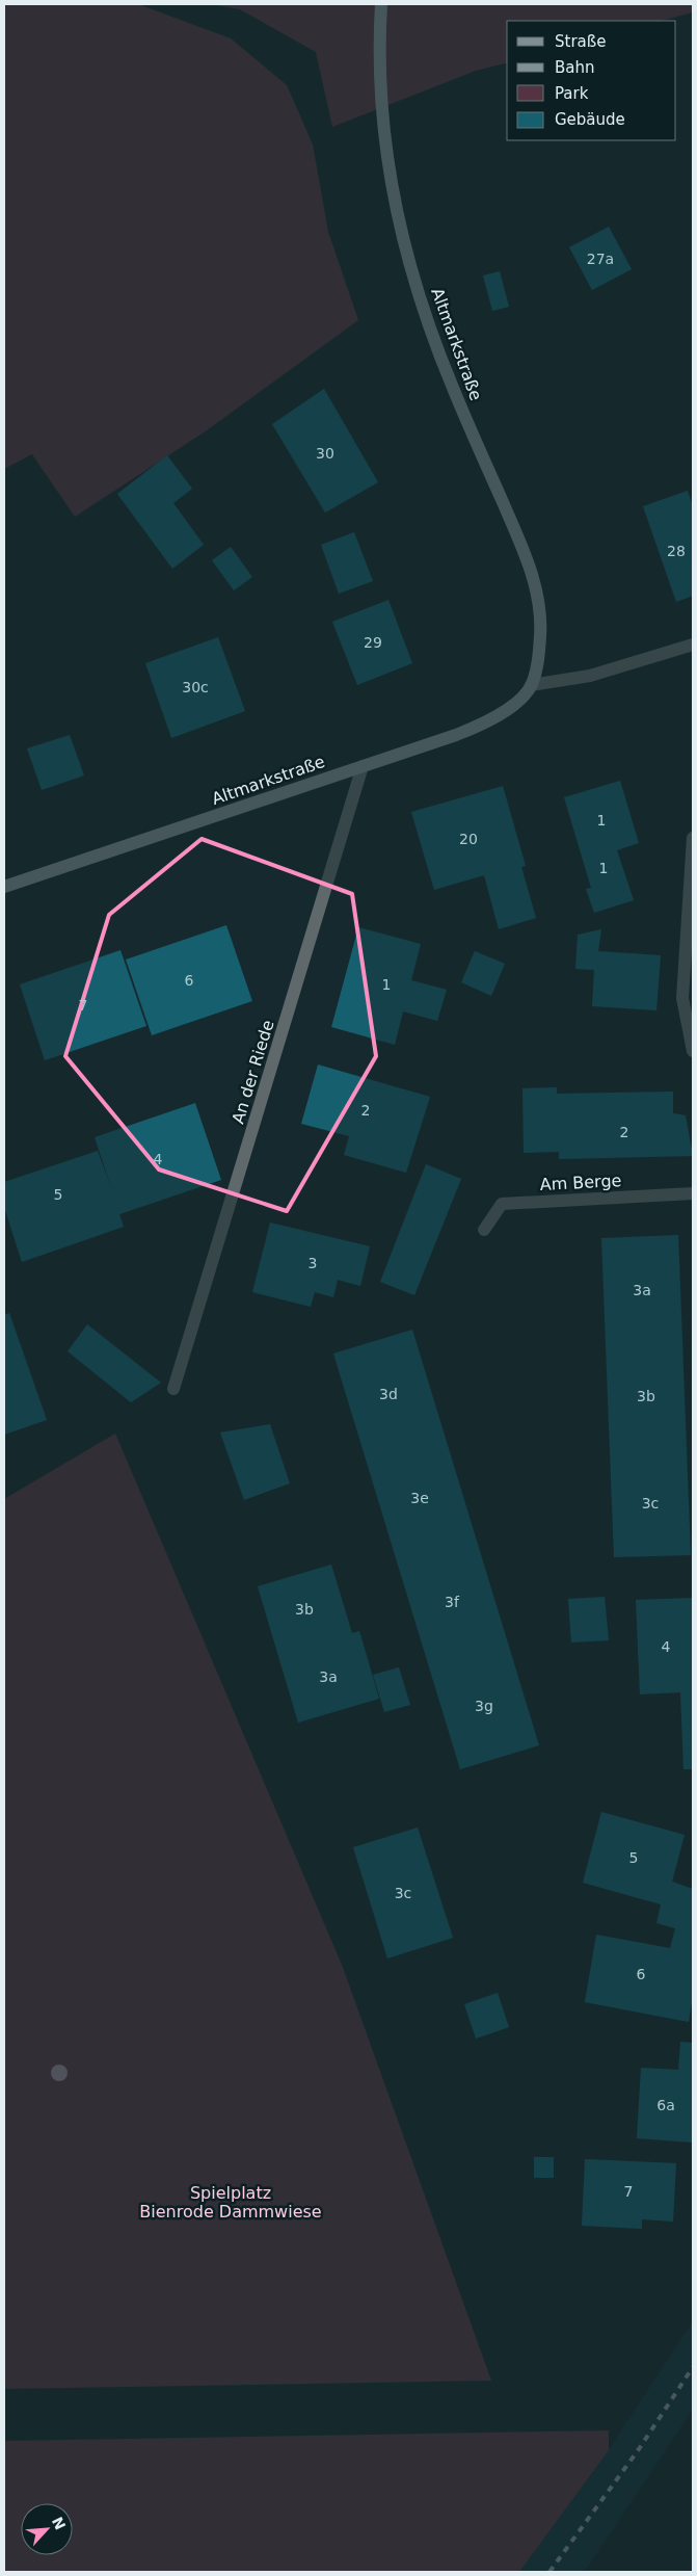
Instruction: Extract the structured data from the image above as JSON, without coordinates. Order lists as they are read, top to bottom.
{
  "streets": {
    "main road": ["Altmarkstraße"],
    "street": ["An der Riede", "Am Berge"]
  },
  "crossings": [
    ["Altmarkstraße", "An der Riede"]
  ],
  "parks": ["Spielplatz Bienrode Dammwiese"],
  "house_numbers": [
    "27a",
    "30",
    "28",
    "29",
    "30c",
    "1",
    "20",
    "1",
    "6",
    "1",
    "7",
    "2",
    "2",
    "4",
    "5",
    "3",
    "3a",
    "3d",
    "3b",
    "3e",
    "3c",
    "3f",
    "3b",
    "4",
    "3a",
    "3g",
    "5",
    "3c",
    "6",
    "6a",
    "7"
  ],
  "legend": [
    "Straße",
    "Bahn",
    "Park",
    "Gebäude"
  ],
  "north": "top right"
}
